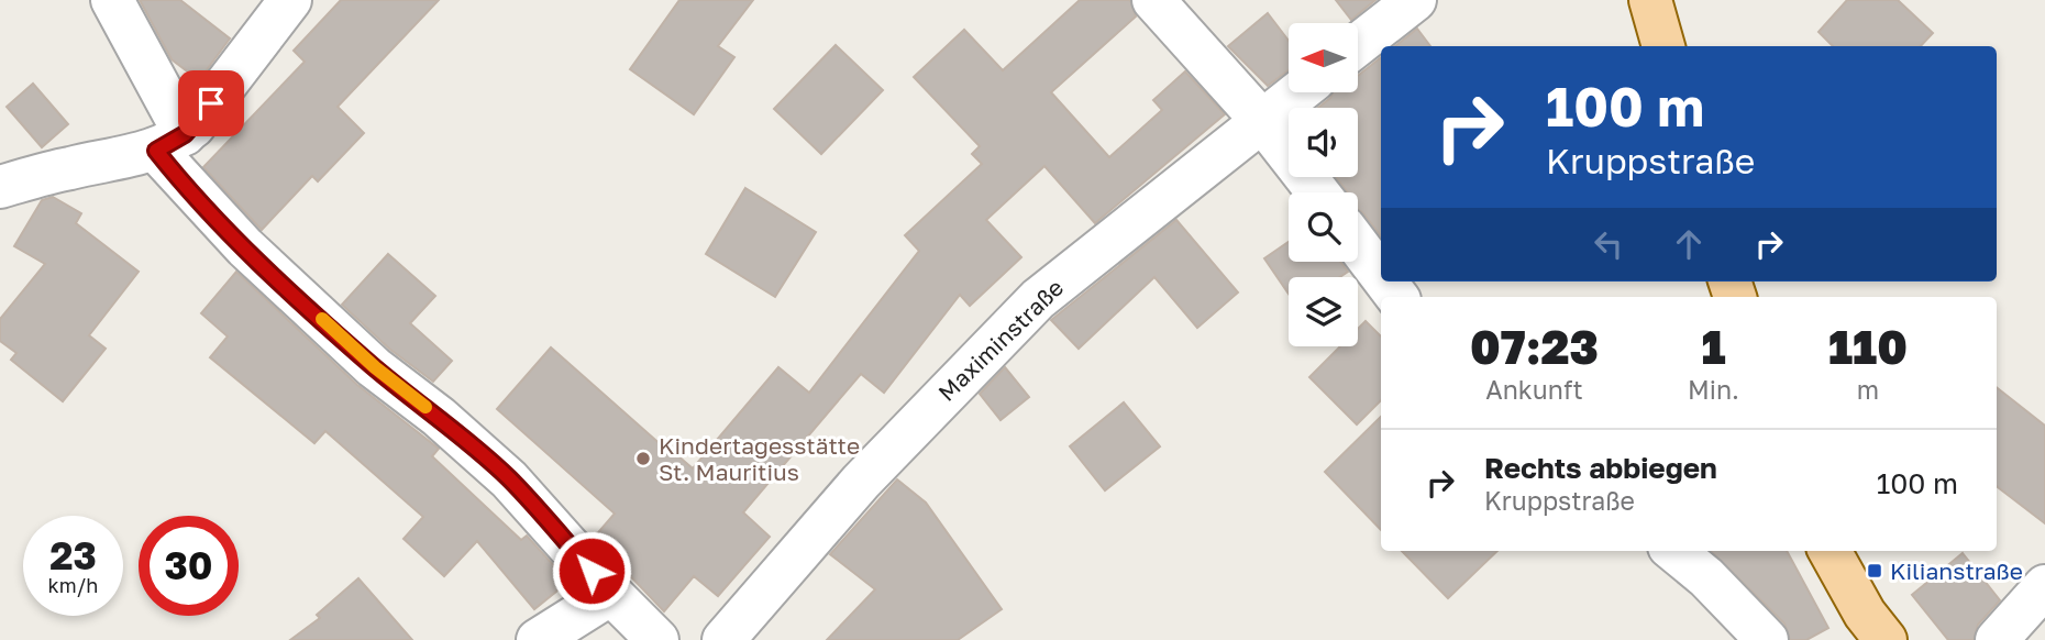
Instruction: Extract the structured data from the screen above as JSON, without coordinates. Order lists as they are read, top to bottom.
{
  "streets": {
    "street": ["Maximinstraße"]
  },
  "places": {
    "other": ["Kindertagesstätte St. Mauritius"],
    "transit": ["Kilianstraße"]
  },
  "north": "left",
  "page": {
    "turn": ["100 m", "Kruppstraße"],
    "eta": [
      "07:23",
      "Ankunft",
      "1",
      "Min.",
      "110",
      "m"
    ],
    "list": [
      {
        "name": "Rechts abbiegen",
        "note": "Kruppstraße",
        "value": "100 m"
      }
    ],
    "speed": "23 km/h",
    "limit": "30"
  }
}
